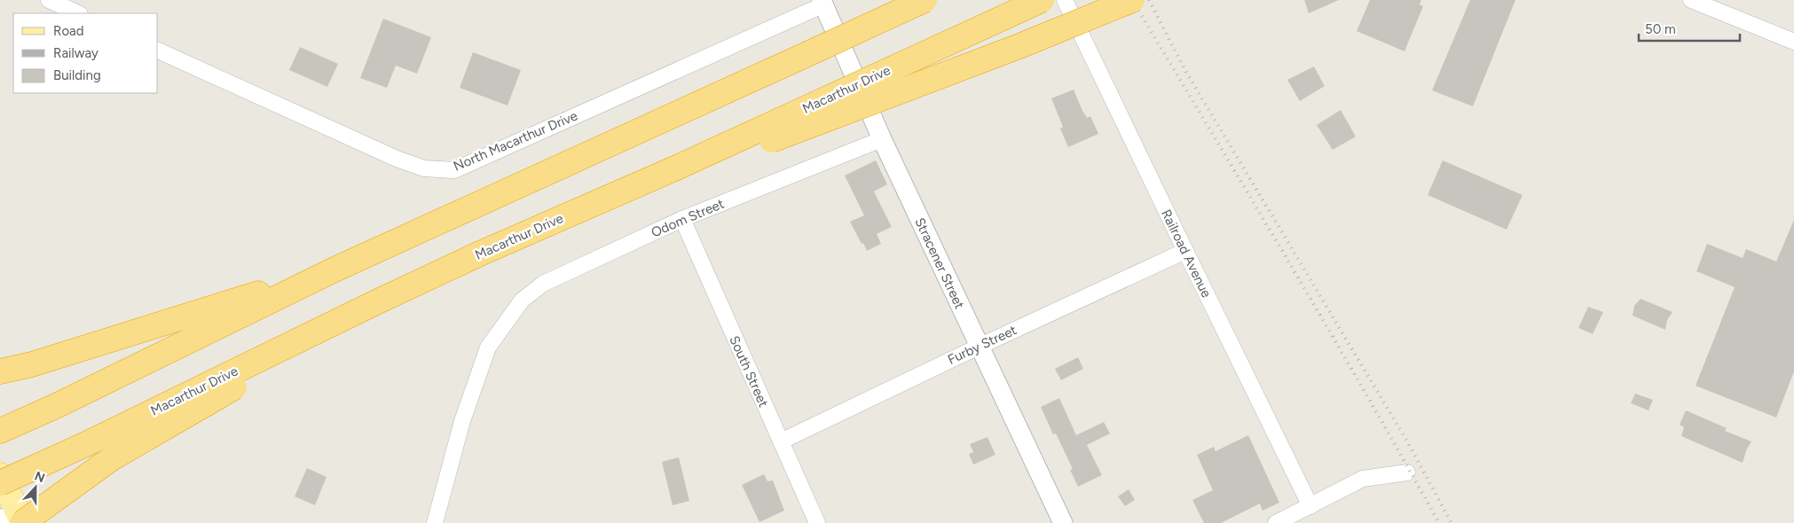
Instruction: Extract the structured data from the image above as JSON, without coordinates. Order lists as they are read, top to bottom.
{
  "streets": {
    "highway": ["Macarthur Drive"],
    "street": [
      "North Macarthur Drive",
      "Odom Street",
      "Railroad Avenue",
      "Stracener Street",
      "Furby Street",
      "South Street"
    ]
  },
  "crossings": [
    ["North Macarthur Drive", "Stracener Street"],
    ["Odom Street", "Stracener Street"],
    ["Odom Street", "South Street"],
    ["Railroad Avenue", "Furby Street"],
    ["Stracener Street", "Furby Street"],
    ["Furby Street", "South Street"]
  ],
  "legend": ["Road", "Railway", "Building"],
  "scale_bar": "50 m",
  "north": "top"
}
